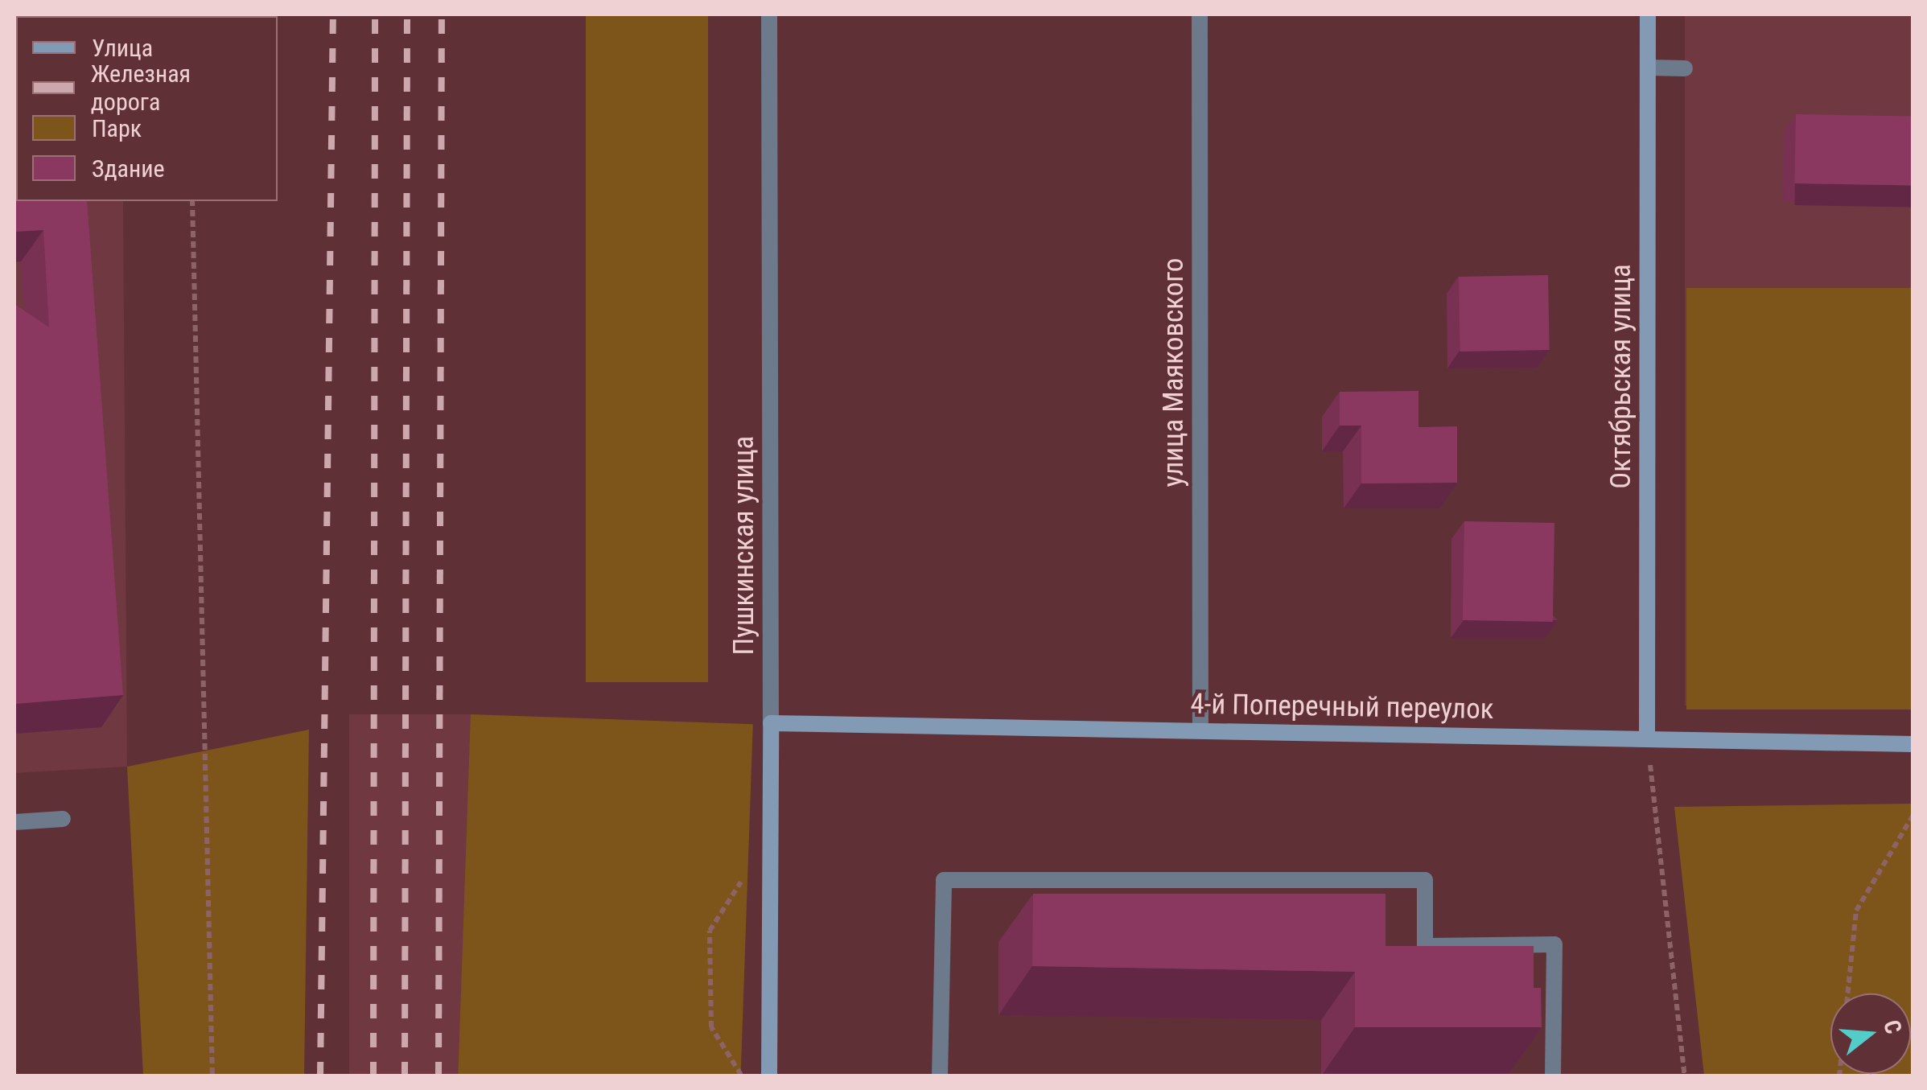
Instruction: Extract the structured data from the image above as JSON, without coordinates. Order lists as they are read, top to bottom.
{
  "streets": {
    "street": [
      "улица Маяковского",
      "Октябрьская улица",
      "Пушкинская улица",
      "4-й Поперечный переулок"
    ]
  },
  "crossings": [
    ["улица Маяковского", "4-й Поперечный переулок"],
    ["Октябрьская улица", "4-й Поперечный переулок"],
    ["Пушкинская улица", "4-й Поперечный переулок"]
  ],
  "legend": [
    "Улица",
    "Железная дорога",
    "Парк",
    "Здание"
  ],
  "north": "right"
}
